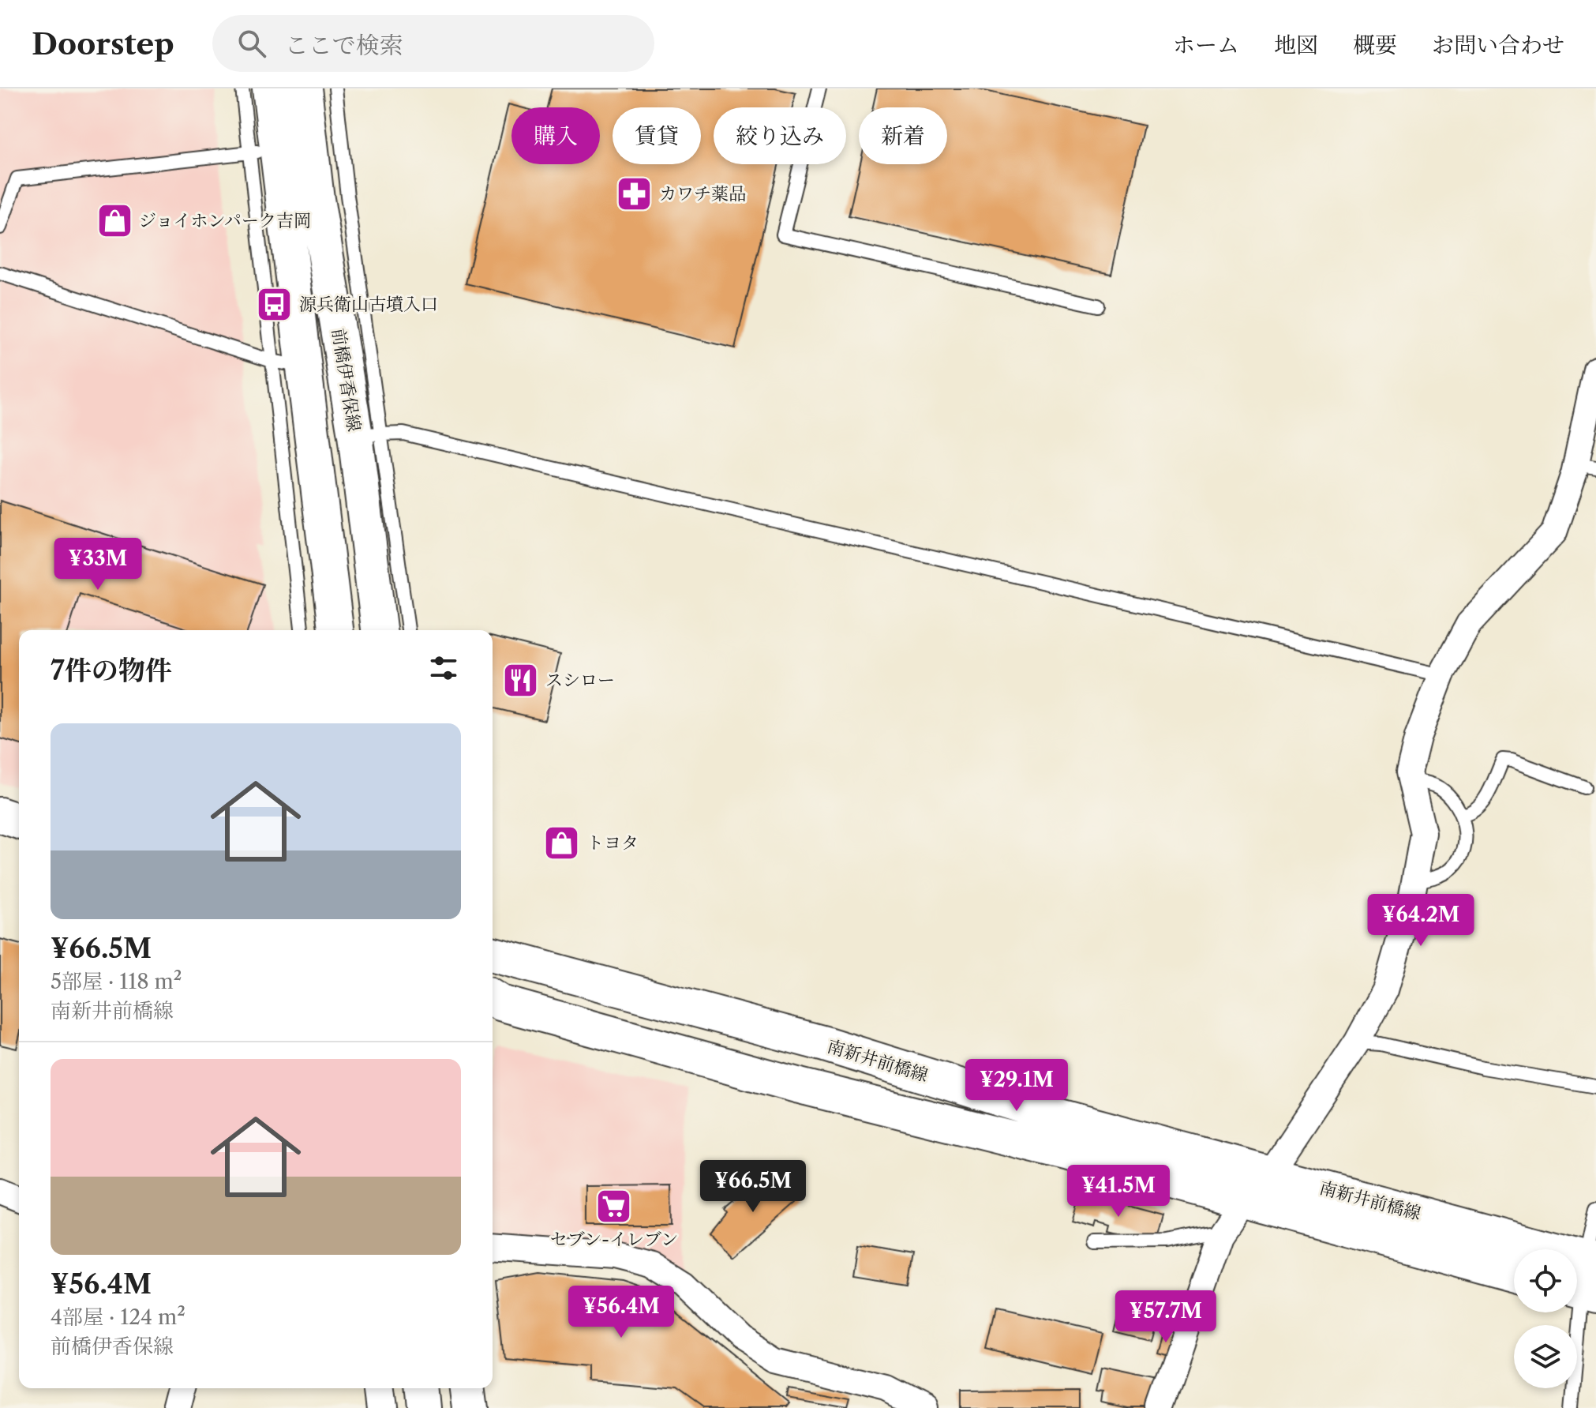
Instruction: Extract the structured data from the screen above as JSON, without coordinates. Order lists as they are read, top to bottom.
{
  "streets": {
    "main road": ["前橋伊香保線", "南新井前橋線"]
  },
  "places": {
    "pharmacy": ["カワチ薬品"],
    "shop": ["ジョイホンパーク吉岡", "トヨタ"],
    "bus stop": ["源兵衛山古墳入口"],
    "restaurant": ["スシロー"],
    "supermarket": ["セブン-イレブン"]
  },
  "page": {
    "header": "Doorstep",
    "search": "ここで検索",
    "nav": [
      "ホーム",
      "地図",
      "概要",
      "お問い合わせ"
    ],
    "chip": [
      "購入",
      "賃貸",
      "絞り込み",
      "新着"
    ],
    "price": [
      "¥33M",
      "¥64.2M",
      "¥29.1M",
      "¥66.5M",
      "¥41.5M",
      "¥56.4M",
      "¥57.7M"
    ],
    "heading": "7件の物件",
    "list": [
      {
        "name": "¥66.5M",
        "note": "5部屋 · 118 m² · 南新井前橋線"
      },
      {
        "name": "¥56.4M",
        "note": "4部屋 · 124 m² · 前橋伊香保線"
      }
    ]
  }
}
